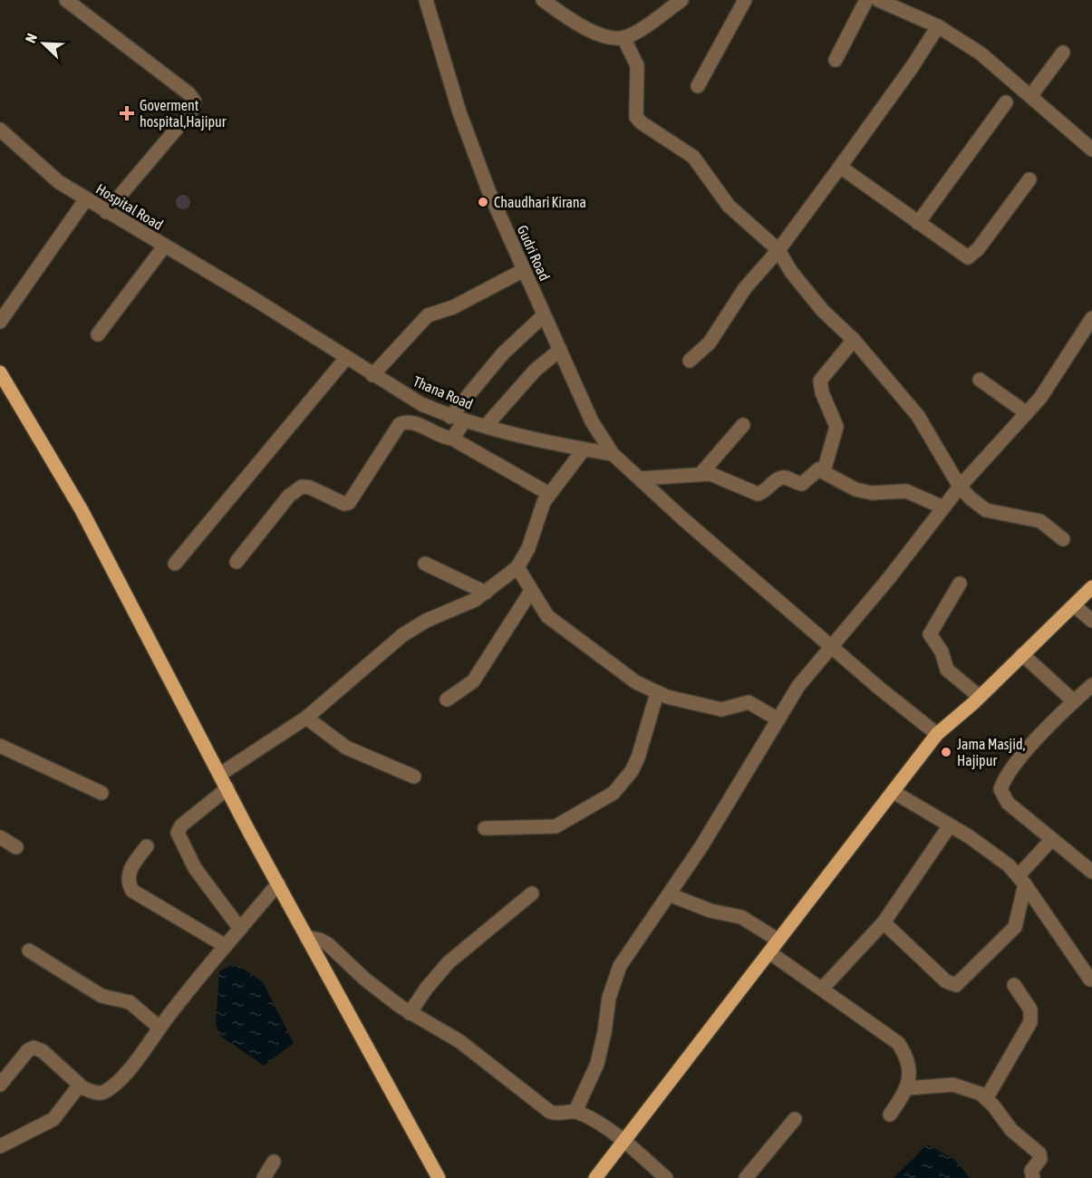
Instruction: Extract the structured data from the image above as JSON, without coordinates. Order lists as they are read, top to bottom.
{
  "streets": {
    "street": ["Hospital Road", "Gudri Road", "Thana Road"]
  },
  "crossings": [
    ["Hospital Road", "Thana Road"],
    ["Gudri Road", "Thana Road"]
  ],
  "places": {
    "health": ["Goverment hospital,Hajipur"],
    "other": ["Chaudhari Kirana", "Jama Masjid, Hajipur"]
  },
  "north": "top left"
}
